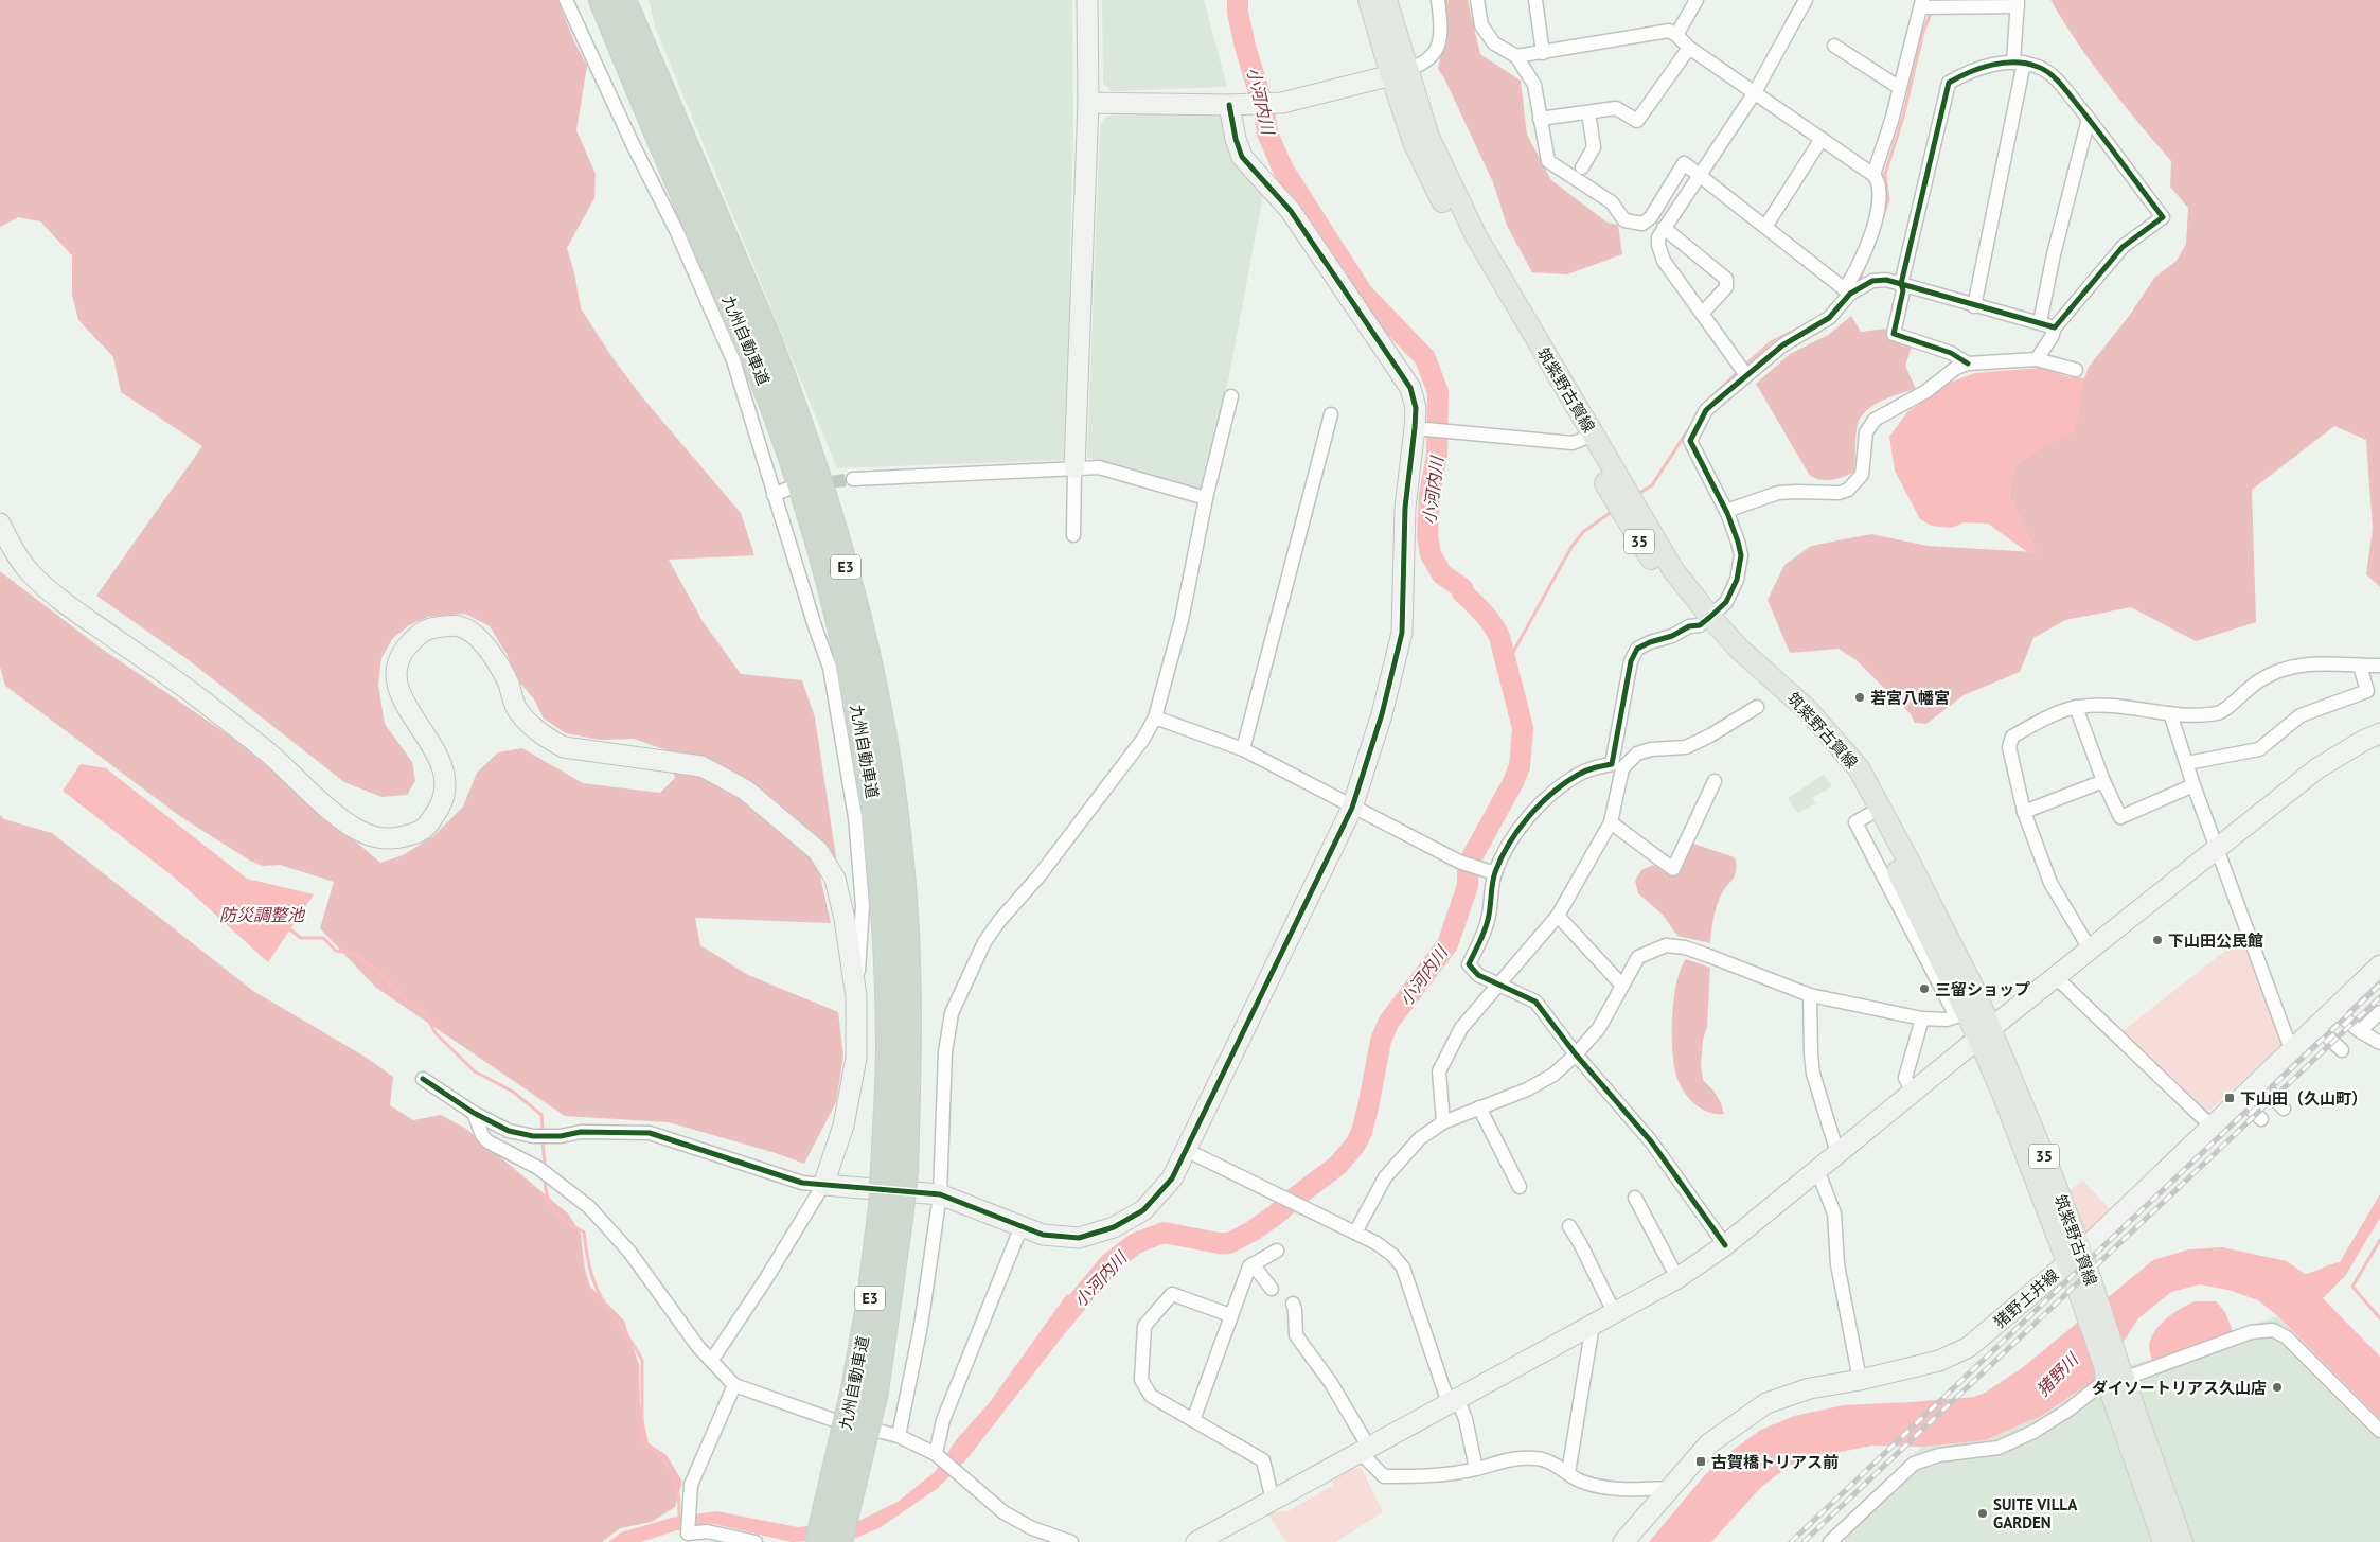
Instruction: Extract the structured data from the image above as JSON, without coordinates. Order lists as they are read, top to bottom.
{
  "streets": {
    "highway": ["九州自動車道", "E3"],
    "main road": ["筑紫野古賀線", "35"],
    "street": ["猪野土井線"]
  },
  "crossings": [
    ["筑紫野古賀線", "猪野土井線"]
  ],
  "water": ["小河内川", "防災調整池", "猪野川"],
  "places": {
    "other": [
      "若宮八幡宮",
      "下山田公民館",
      "三留ショップ",
      "ダイソートリアス久山店",
      "SUITE VILLA GARDEN"
    ],
    "transit": ["下山田（久山町）", "古賀橋トリアス前"]
  }
}
